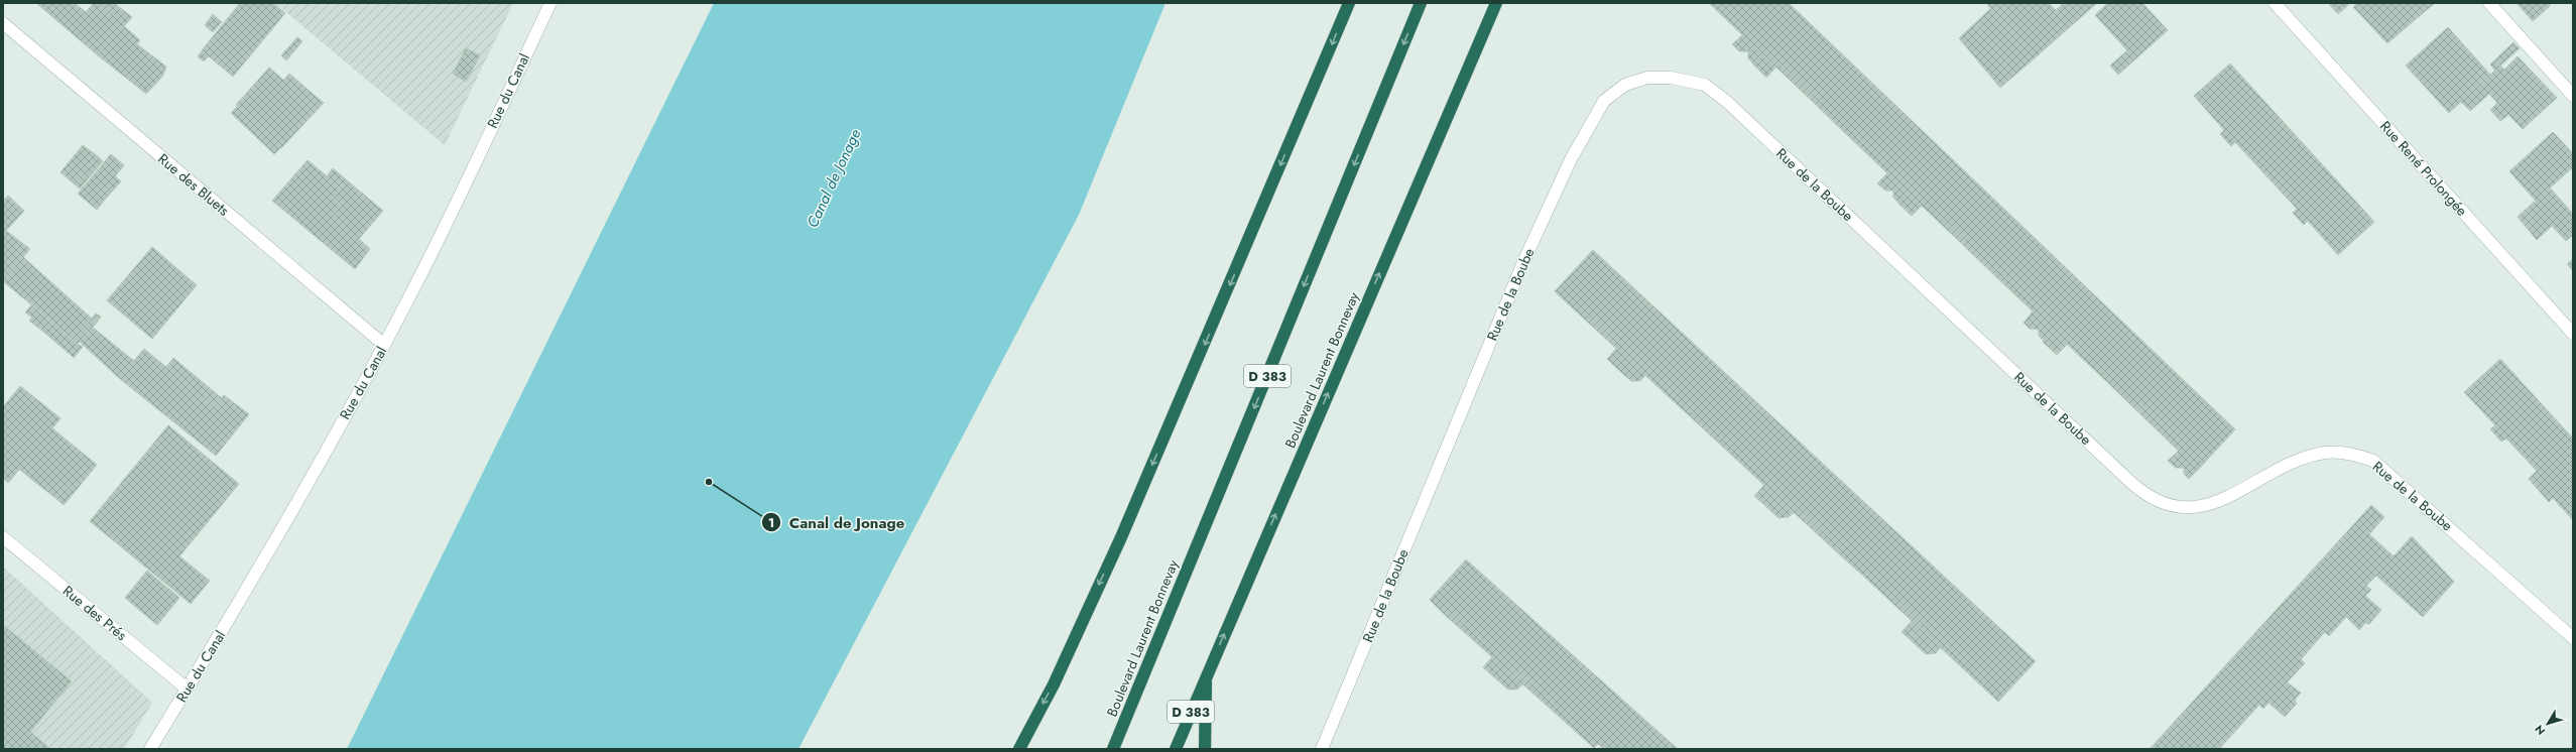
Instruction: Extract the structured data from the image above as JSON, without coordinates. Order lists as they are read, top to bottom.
{
  "streets": {
    "highway": ["Boulevard Laurent Bonnevay", "D 383"],
    "street": [
      "Rue du Canal",
      "Rue René Prolongée",
      "Rue des Bluets",
      "Rue de la Boube",
      "Rue des Prés"
    ]
  },
  "crossings": [
    ["Rue du Canal", "Rue des Bluets"],
    ["Rue du Canal", "Rue des Prés"]
  ],
  "water": ["Canal de Jonage"],
  "places": ["Canal de Jonage"],
  "north": "bottom left"
}
